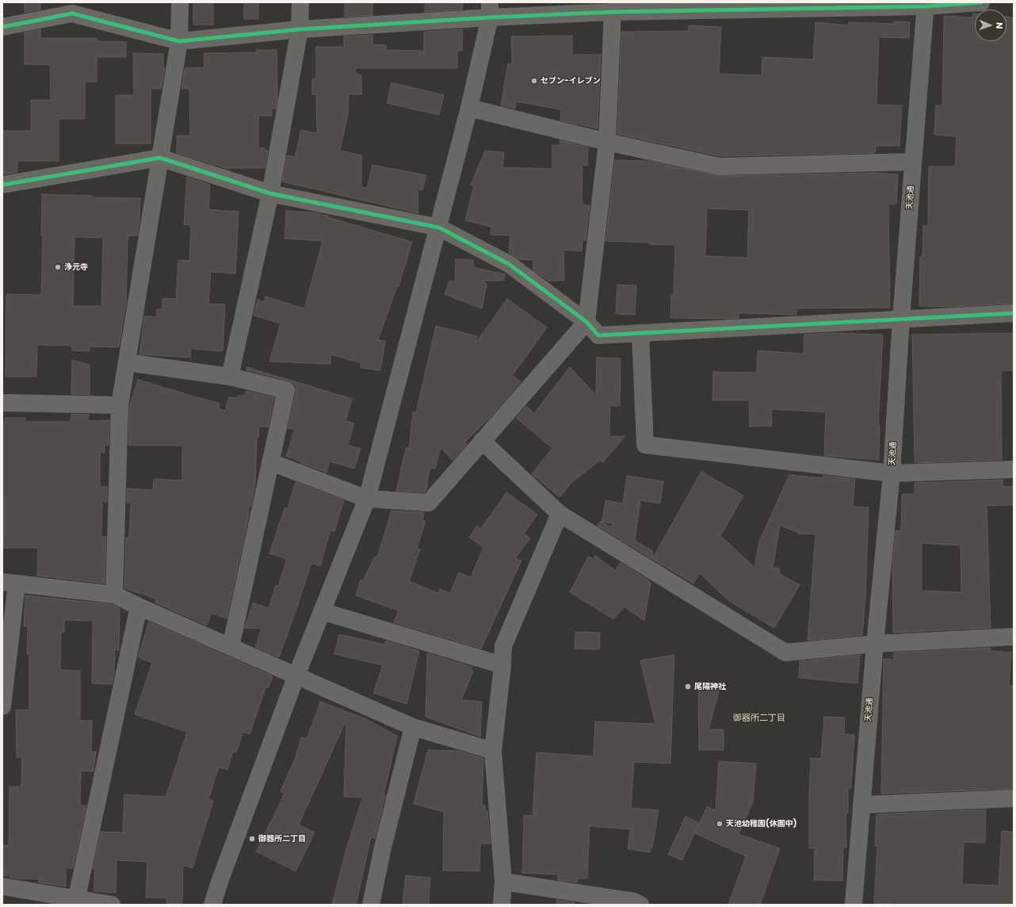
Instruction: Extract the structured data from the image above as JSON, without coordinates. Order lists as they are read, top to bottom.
{
  "streets": {
    "street": ["天池通"]
  },
  "districts": ["御器所二丁目"],
  "places": [
    "セブン-イレブン",
    "浄元寺",
    "尾陽神社",
    "天池幼稚園(休園中)",
    "御器所二丁目"
  ],
  "north": "right"
}
